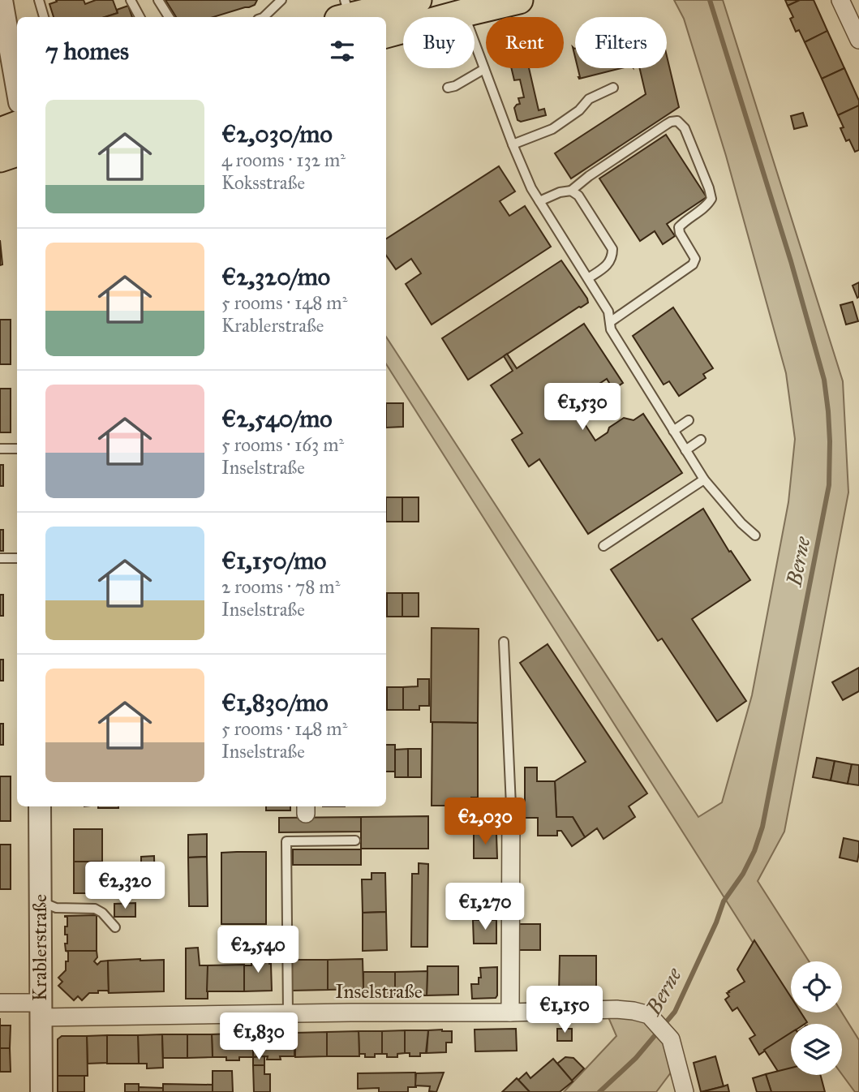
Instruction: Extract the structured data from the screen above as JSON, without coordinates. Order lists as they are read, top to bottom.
{
  "streets": {
    "street": ["Krablerstraße", "Inselstraße"]
  },
  "crossings": [
    ["Krablerstraße", "Inselstraße"]
  ],
  "water": ["Berne"],
  "page": {
    "chip": ["Buy", "Rent", "Filters"],
    "heading": "7 homes",
    "list": [
      {
        "name": "€2,030/mo",
        "note": "4 rooms · 132 m² · Koksstraße"
      },
      {
        "name": "€2,320/mo",
        "note": "5 rooms · 148 m² · Krablerstraße"
      },
      {
        "name": "€2,540/mo",
        "note": "5 rooms · 163 m² · Inselstraße"
      },
      {
        "name": "€1,150/mo",
        "note": "2 rooms · 78 m² · Inselstraße"
      },
      {
        "name": "€1,830/mo",
        "note": "5 rooms · 148 m² · Inselstraße"
      }
    ],
    "price": [
      "€1,530",
      "€2,030",
      "€2,320",
      "€1,270",
      "€2,540",
      "€1,150",
      "€1,830"
    ]
  }
}
